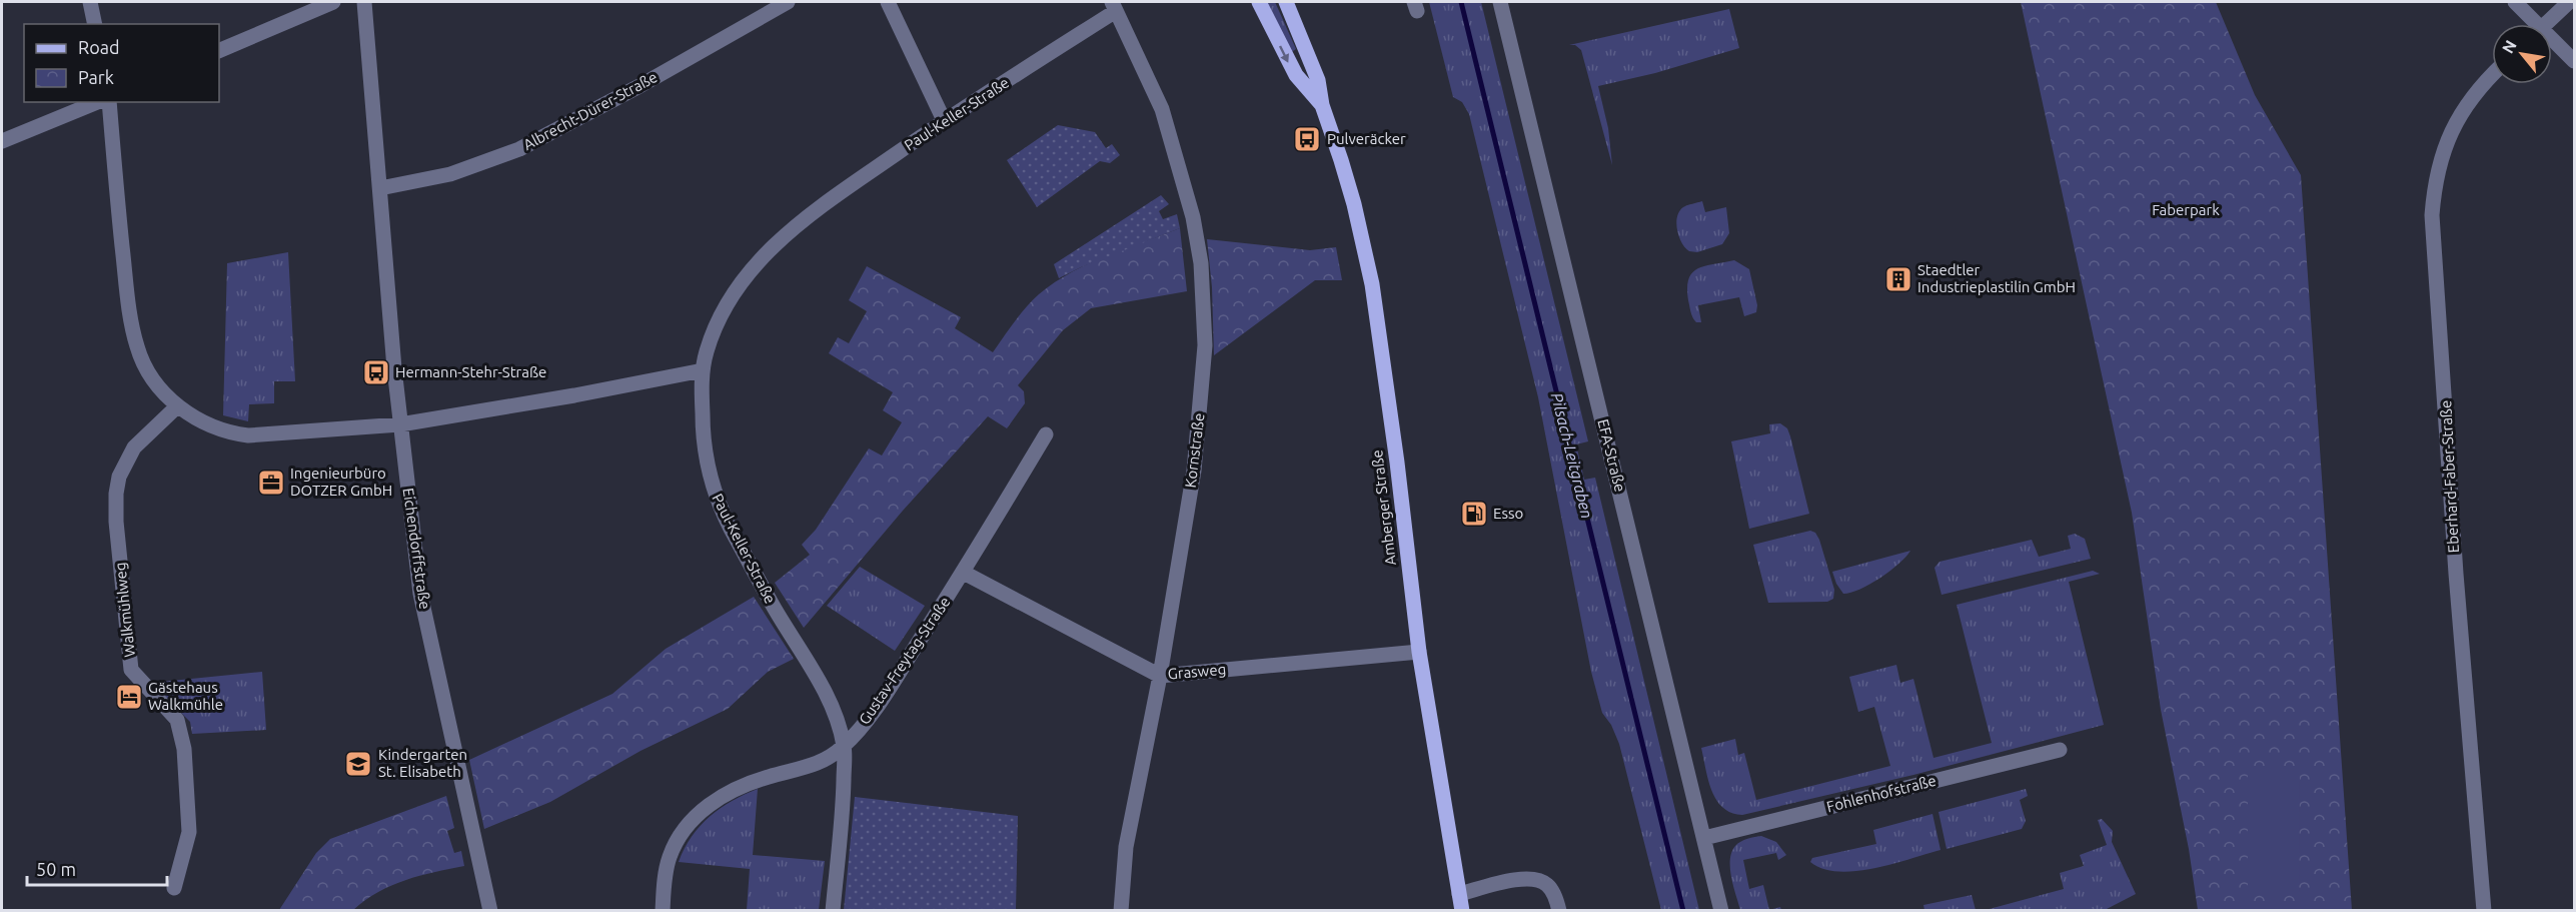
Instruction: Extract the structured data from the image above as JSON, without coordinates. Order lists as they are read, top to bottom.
{
  "streets": {
    "main road": ["Amberger Straße"],
    "street": [
      "Albrecht-Dürer-Straße",
      "Paul-Keller-Straße",
      "Kornstraße",
      "EFA-Straße",
      "Eberhard-Faber-Straße",
      "Eichendorffstraße",
      "Walkmühlweg",
      "Gustav-Freytag-Straße",
      "Grasweg",
      "Fohlenhofstraße"
    ]
  },
  "crossings": [
    ["Albrecht-Dürer-Straße", "Eichendorffstraße"],
    ["Paul-Keller-Straße", "Kornstraße"],
    ["Paul-Keller-Straße", "Gustav-Freytag-Straße"],
    ["Kornstraße", "Grasweg"],
    ["EFA-Straße", "Fohlenhofstraße"],
    ["Amberger Straße", "Grasweg"],
    ["Gustav-Freytag-Straße", "Grasweg"]
  ],
  "water": ["Pilsach-Leitgraben"],
  "parks": ["Faberpark"],
  "places": {
    "bus stop": ["Pulveräcker", "Hermann-Stehr-Straße"],
    "building": ["Staedtler Industrieplastilin GmbH"],
    "office": ["Ingenieurbüro DOTZER GmbH"],
    "fuel station": ["Esso"],
    "hotel": ["Gästehaus Walkmühle"],
    "school or university": ["Kindergarten St. Elisabeth"]
  },
  "legend": ["Road", "Park"],
  "scale_bar": "50 m",
  "north": "top left"
}
